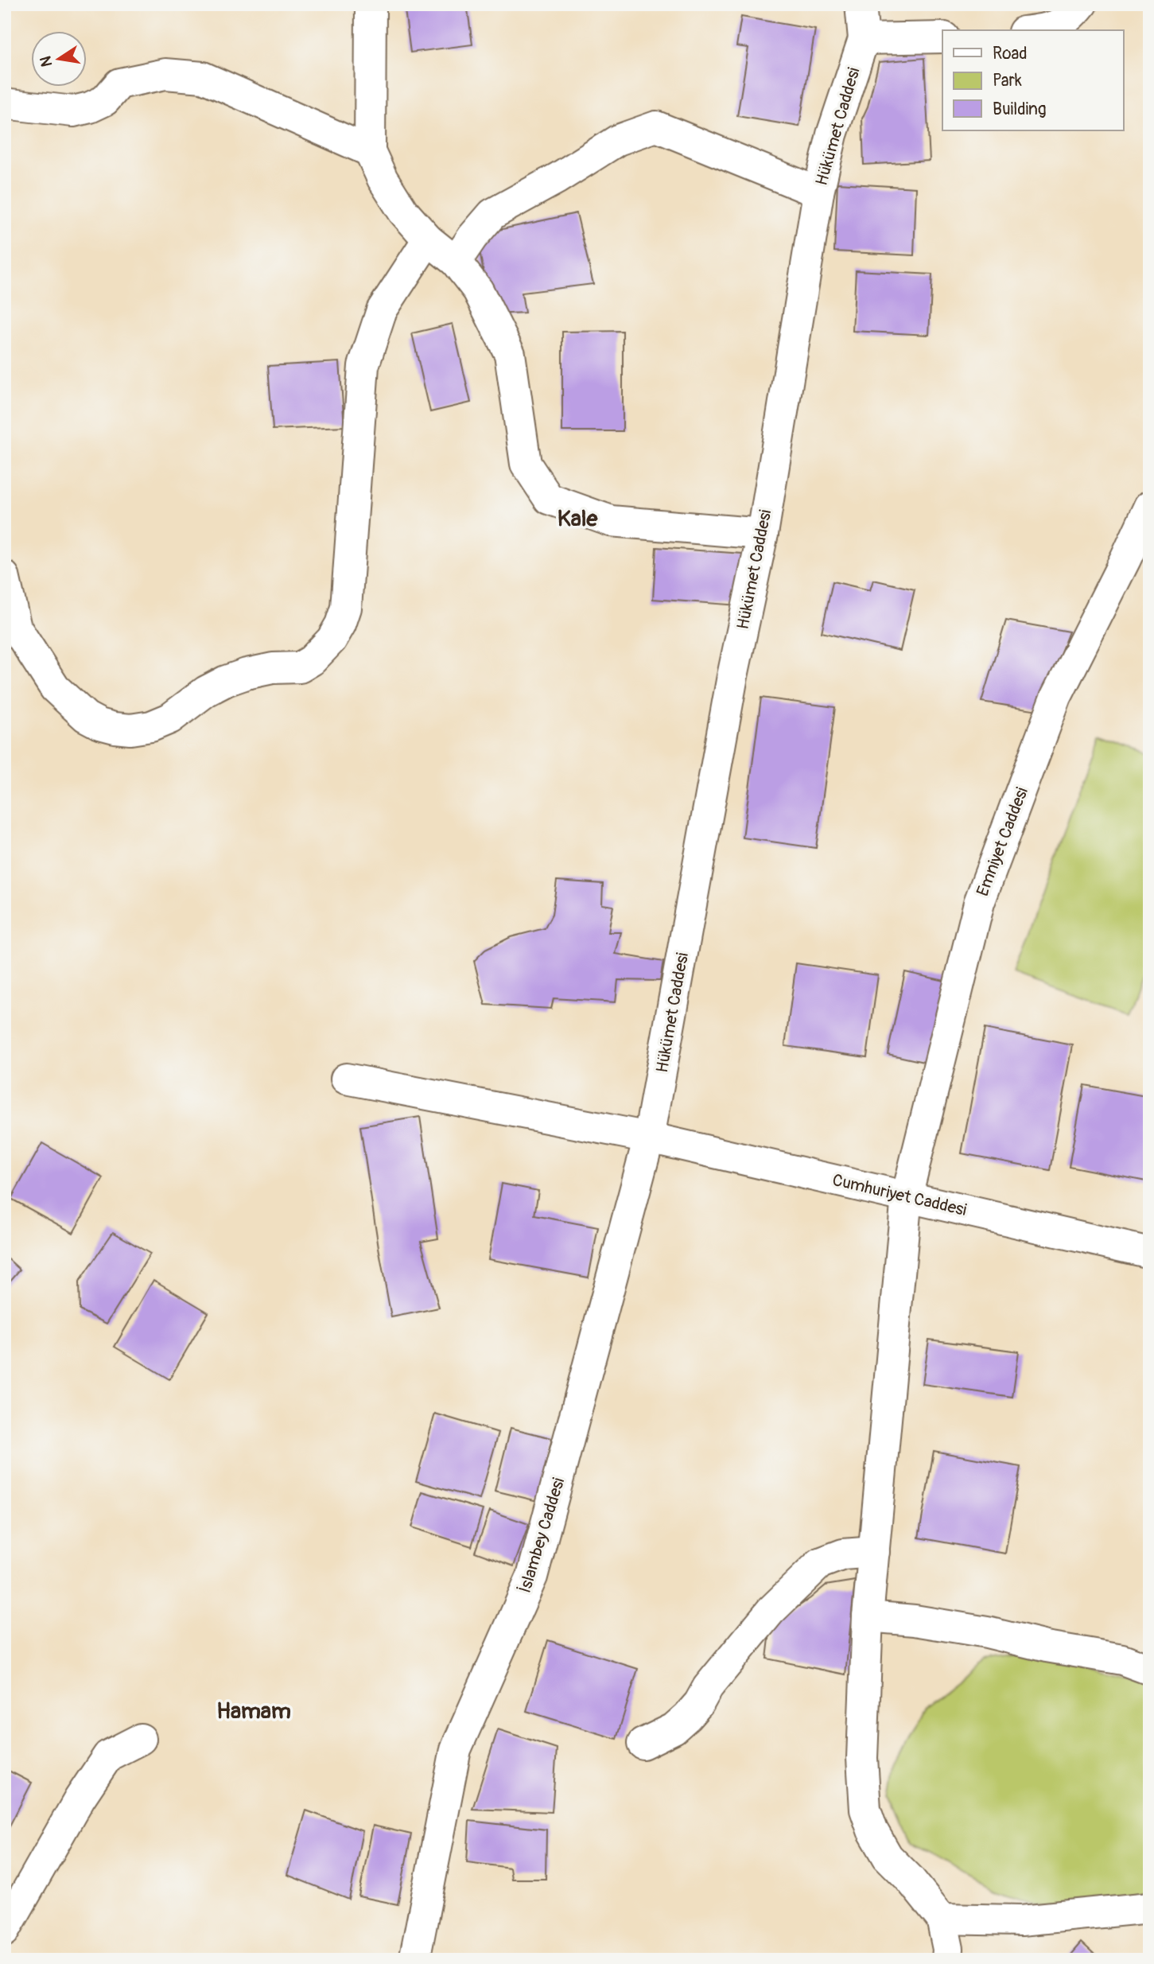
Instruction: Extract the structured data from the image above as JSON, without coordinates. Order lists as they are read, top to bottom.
{
  "streets": {
    "street": [
      "Hükümet Caddesi",
      "Emniyet Caddesi",
      "Cumhuriyet Caddesi",
      "İslambey Caddesi"
    ]
  },
  "crossings": [
    ["Hükümet Caddesi", "Cumhuriyet Caddesi"],
    ["Hükümet Caddesi", "İslambey Caddesi"],
    ["Emniyet Caddesi", "Cumhuriyet Caddesi"],
    ["Cumhuriyet Caddesi", "İslambey Caddesi"]
  ],
  "districts": ["Kale", "Hamam"],
  "legend": ["Road", "Park", "Building"],
  "north": "left"
}
